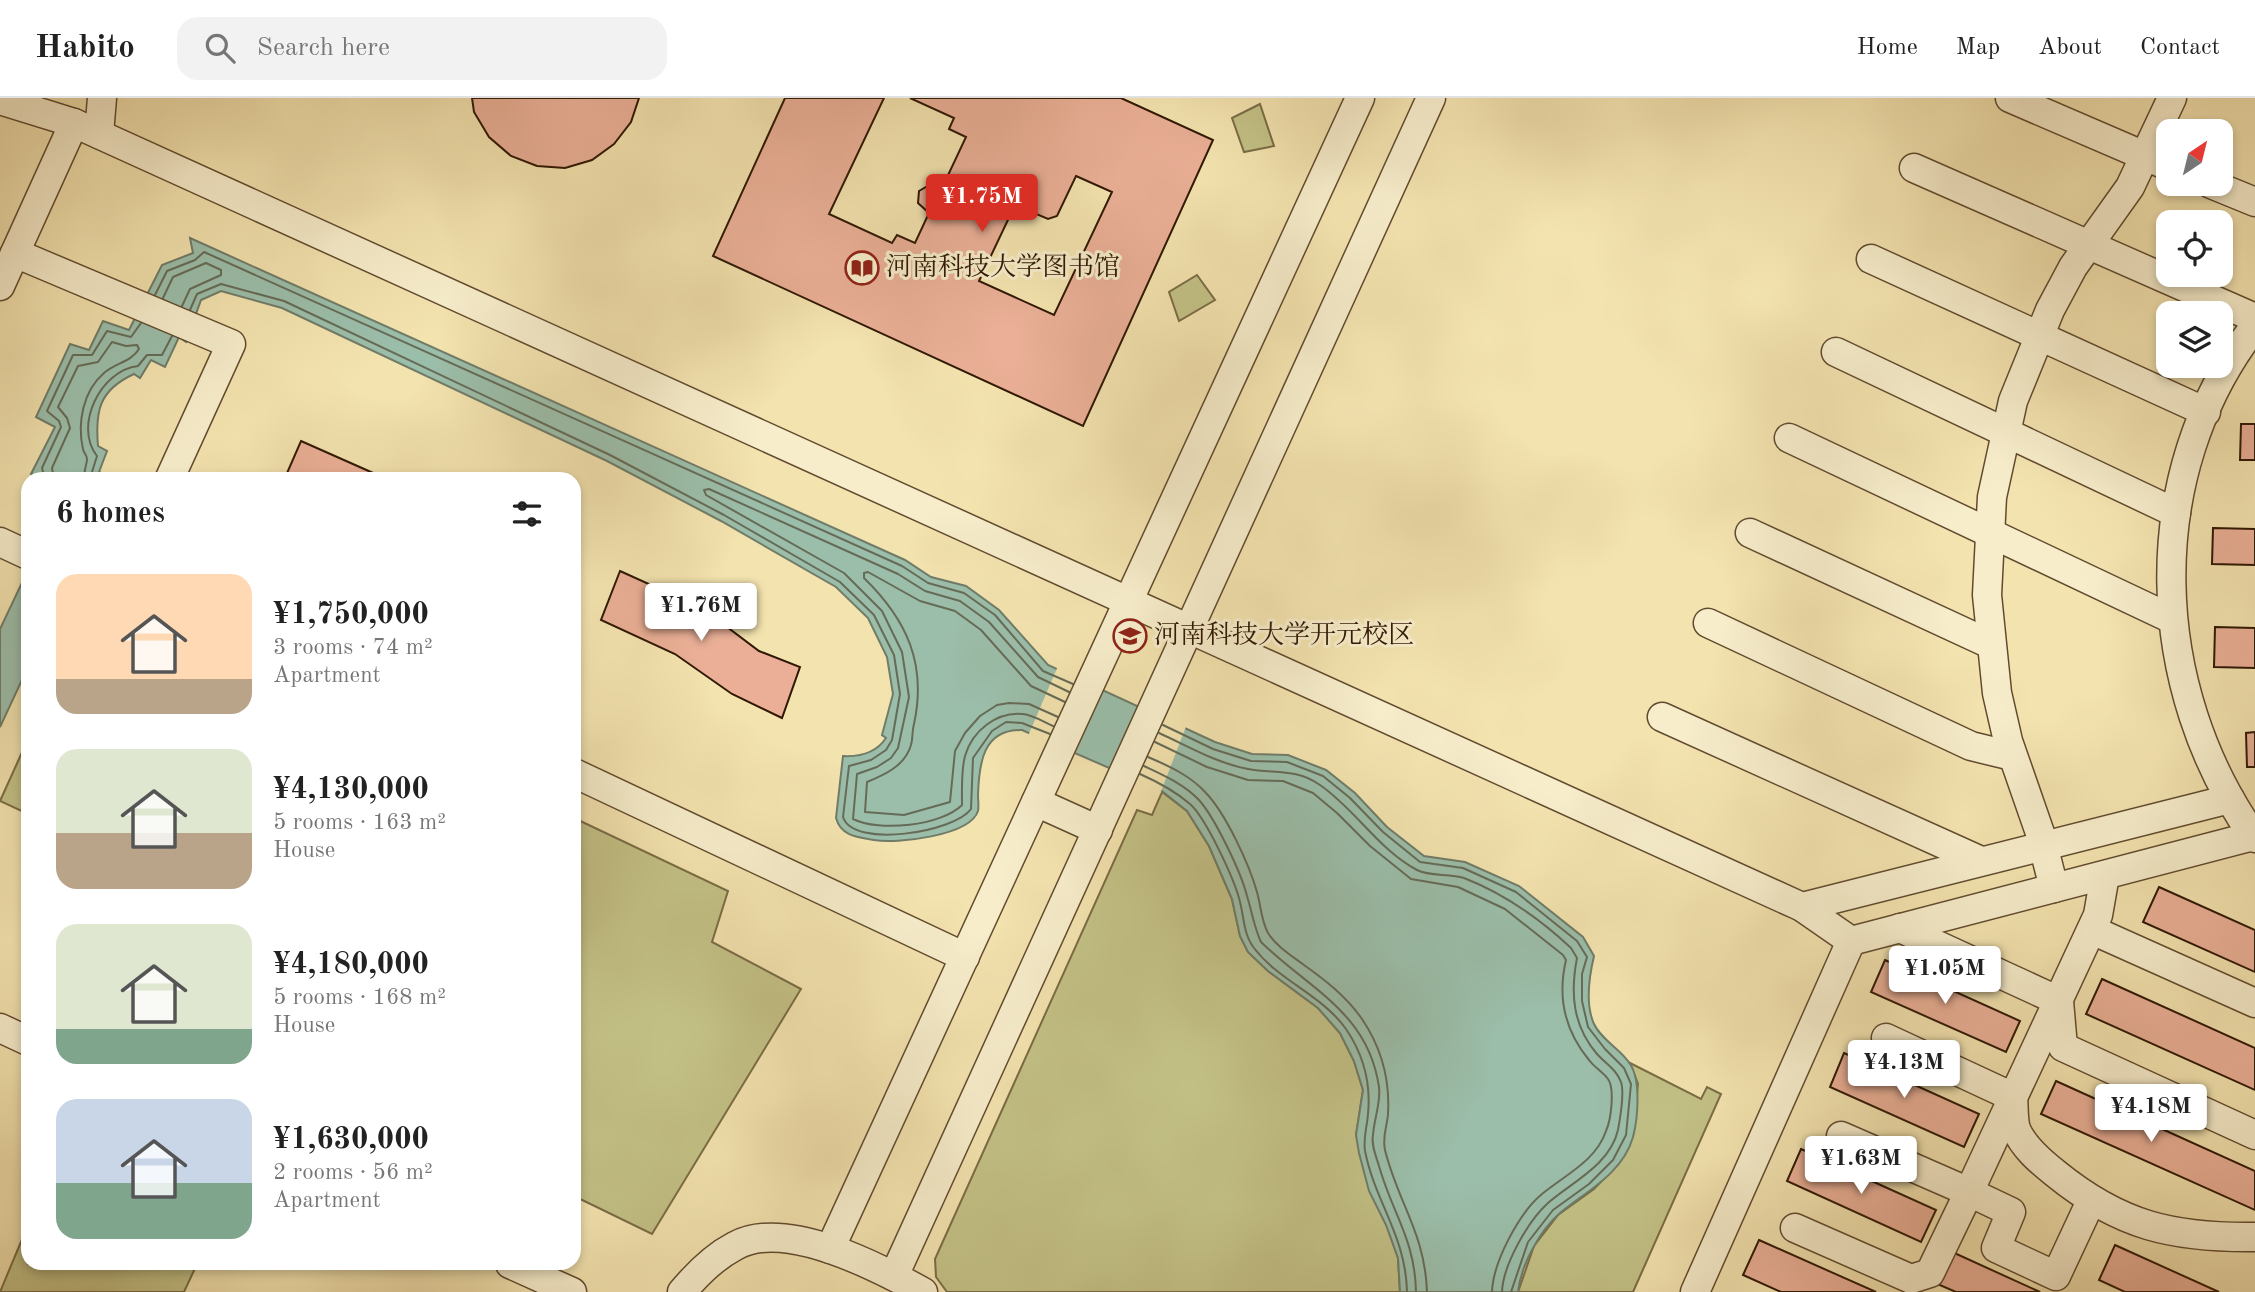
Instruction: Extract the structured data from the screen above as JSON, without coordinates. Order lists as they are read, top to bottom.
{
  "places": {
    "library": ["河南科技大学图书馆"],
    "school or university": ["河南科技大学开元校区"]
  },
  "north": "top right",
  "page": {
    "header": "Habito",
    "search": "Search here",
    "nav": [
      "Home",
      "Map",
      "About",
      "Contact"
    ],
    "price": [
      "¥1.75M",
      "¥1.76M",
      "¥1.05M",
      "¥4.13M",
      "¥4.18M",
      "¥1.63M"
    ],
    "heading": "6 homes",
    "list": [
      {
        "name": "¥1,750,000",
        "note": "3 rooms · 74 m² · Apartment"
      },
      {
        "name": "¥4,130,000",
        "note": "5 rooms · 163 m² · House"
      },
      {
        "name": "¥4,180,000",
        "note": "5 rooms · 168 m² · House"
      },
      {
        "name": "¥1,630,000",
        "note": "2 rooms · 56 m² · Apartment"
      }
    ]
  }
}
